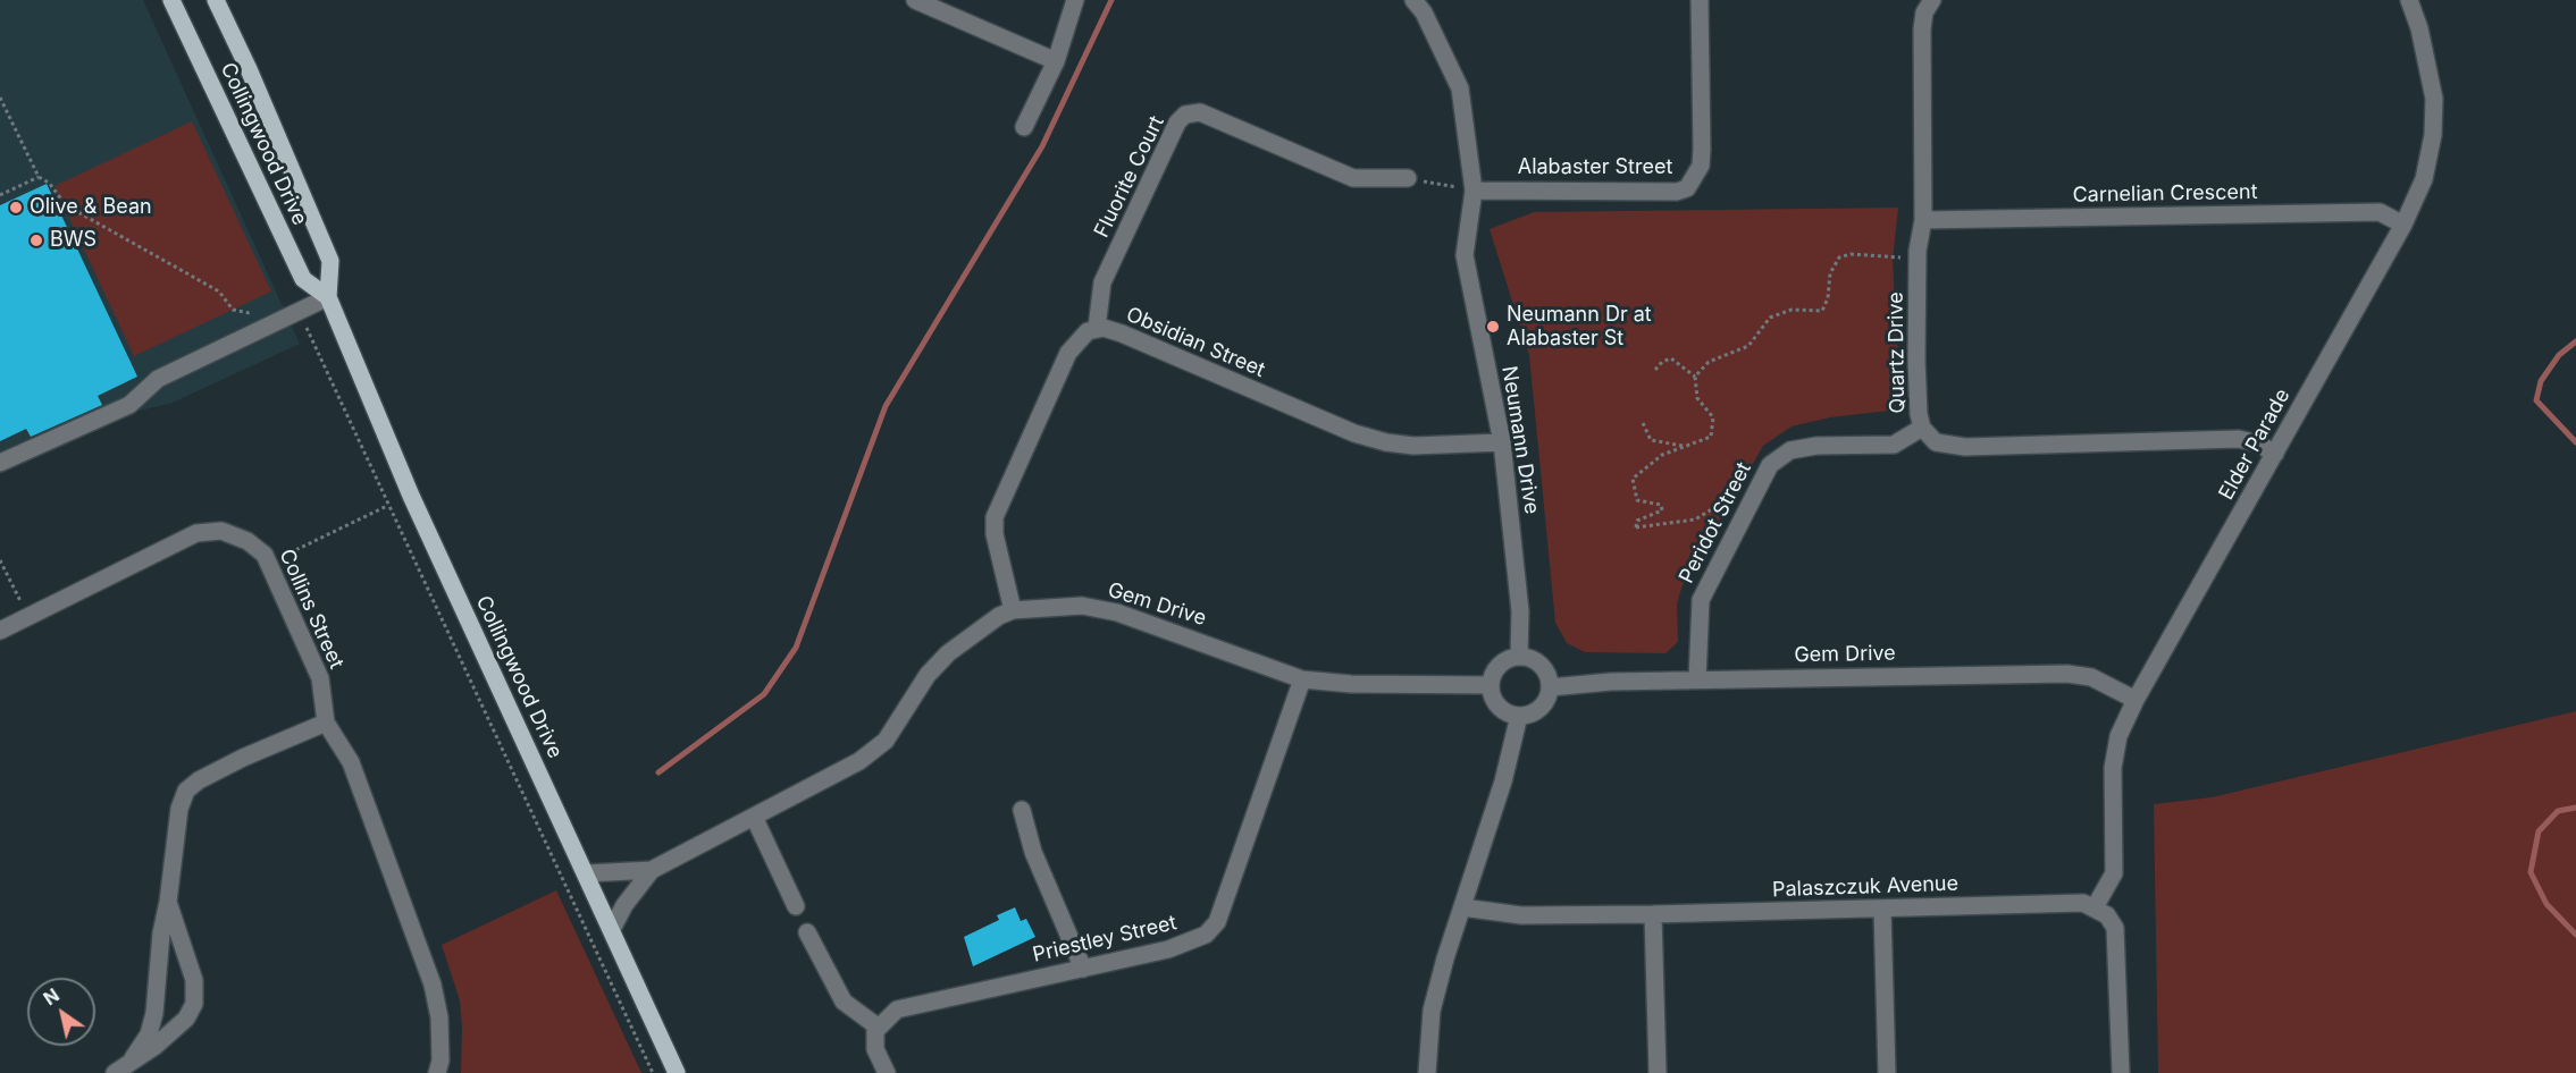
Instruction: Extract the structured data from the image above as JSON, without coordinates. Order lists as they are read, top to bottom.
{
  "streets": {
    "main road": ["Collingwood Drive"],
    "street": [
      "Alabaster Street",
      "Fluorite Court",
      "Carnelian Crescent",
      "Obsidian Street",
      "Quartz Drive",
      "Neumann Drive",
      "Elder Parade",
      "Peridot Street",
      "Gem Drive",
      "Collins Street",
      "Palaszczuk Avenue",
      "Priestley Street"
    ]
  },
  "crossings": [
    ["Collingwood Drive", "Gem Drive"],
    ["Alabaster Street", "Neumann Drive"],
    ["Fluorite Court", "Obsidian Street"],
    ["Carnelian Crescent", "Quartz Drive"],
    ["Carnelian Crescent", "Elder Parade"],
    ["Obsidian Street", "Neumann Drive"],
    ["Obsidian Street", "Gem Drive"],
    ["Quartz Drive", "Elder Parade"],
    ["Quartz Drive", "Peridot Street"],
    ["Neumann Drive", "Gem Drive"],
    ["Elder Parade", "Gem Drive"],
    ["Elder Parade", "Palaszczuk Avenue"],
    ["Peridot Street", "Gem Drive"],
    ["Gem Drive", "Priestley Street"]
  ],
  "places": ["Olive & Bean", "BWS", "Neumann Dr at Alabaster St"],
  "north": "top left"
}
